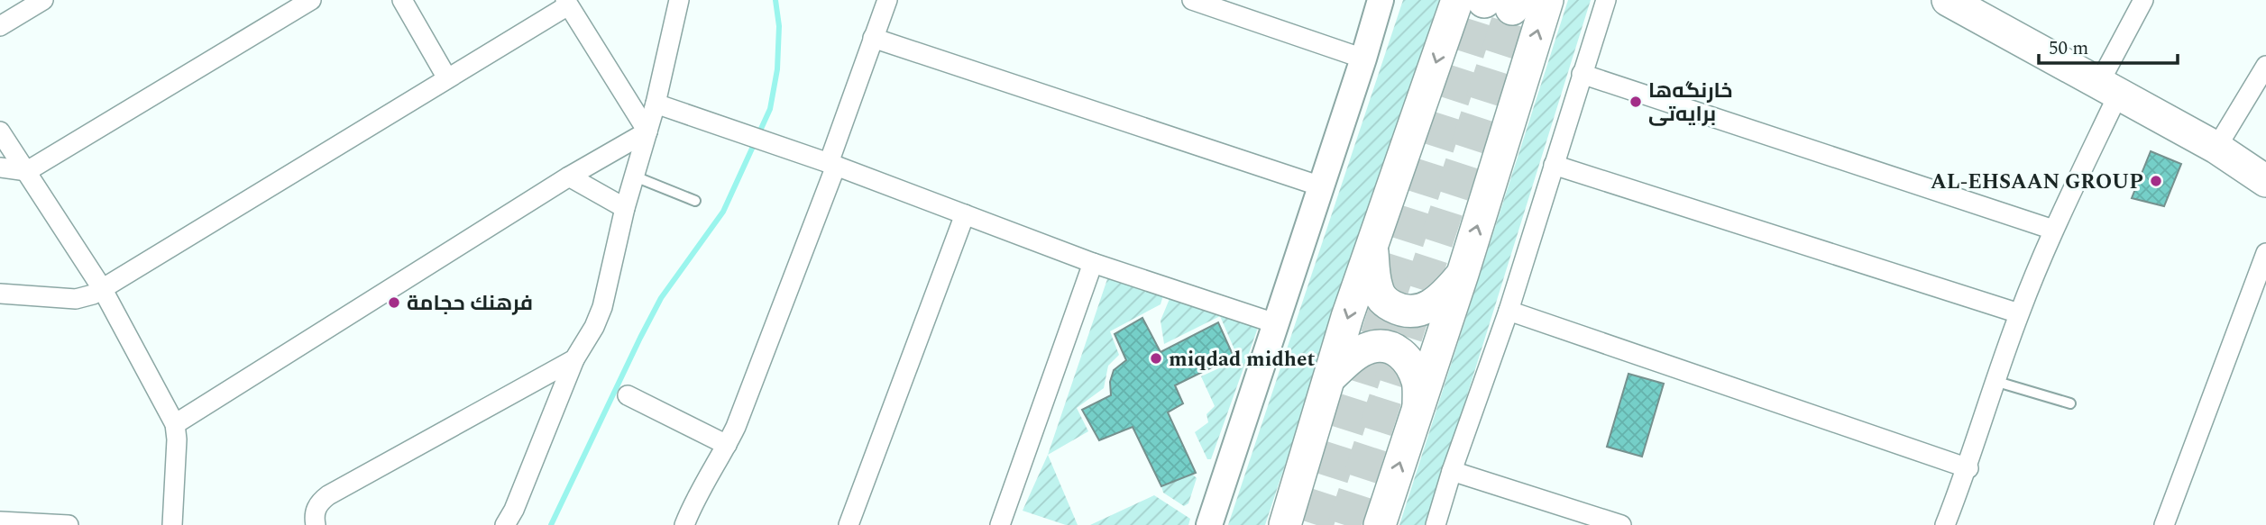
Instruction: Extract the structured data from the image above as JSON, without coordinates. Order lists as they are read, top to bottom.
{
  "places": [
    "خارنگه‌ها برايه‌تى",
    "AL-EHSAAN GROUP",
    "فرهنك حجامة",
    "miqdad midhet"
  ],
  "scale_bar": "50 m"
}
